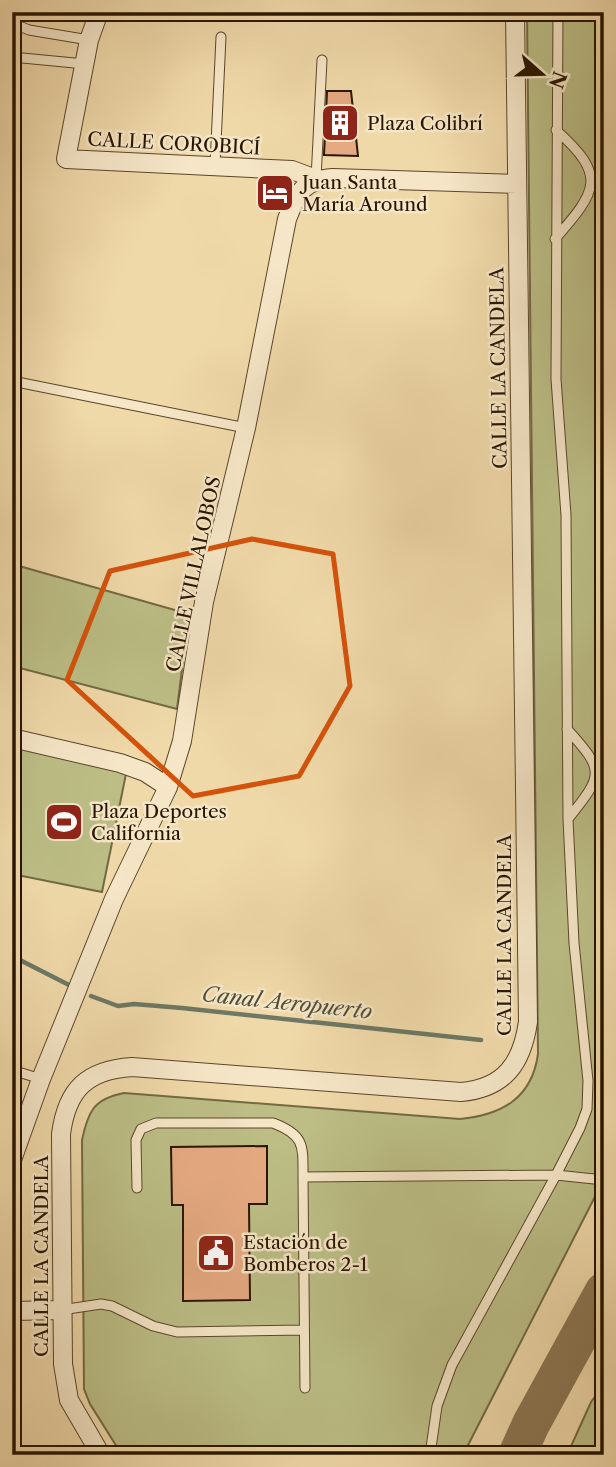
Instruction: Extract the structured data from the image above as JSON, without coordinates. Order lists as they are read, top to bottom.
{
  "streets": {
    "street": ["CALLE COROBICÍ", "CALLE LA CANDELA", "CALLE VILLALOBOS"]
  },
  "crossings": [
    ["CALLE COROBICÍ", "CALLE VILLALOBOS"]
  ],
  "water": ["Canal Aeropuerto"],
  "places": {
    "building": ["Plaza Colibrí"],
    "hotel": ["Juan Santa María Around"],
    "sports": ["Plaza Deportes California"],
    "public building": ["Estación de Bomberos 2-1"]
  },
  "north": "right"
}
